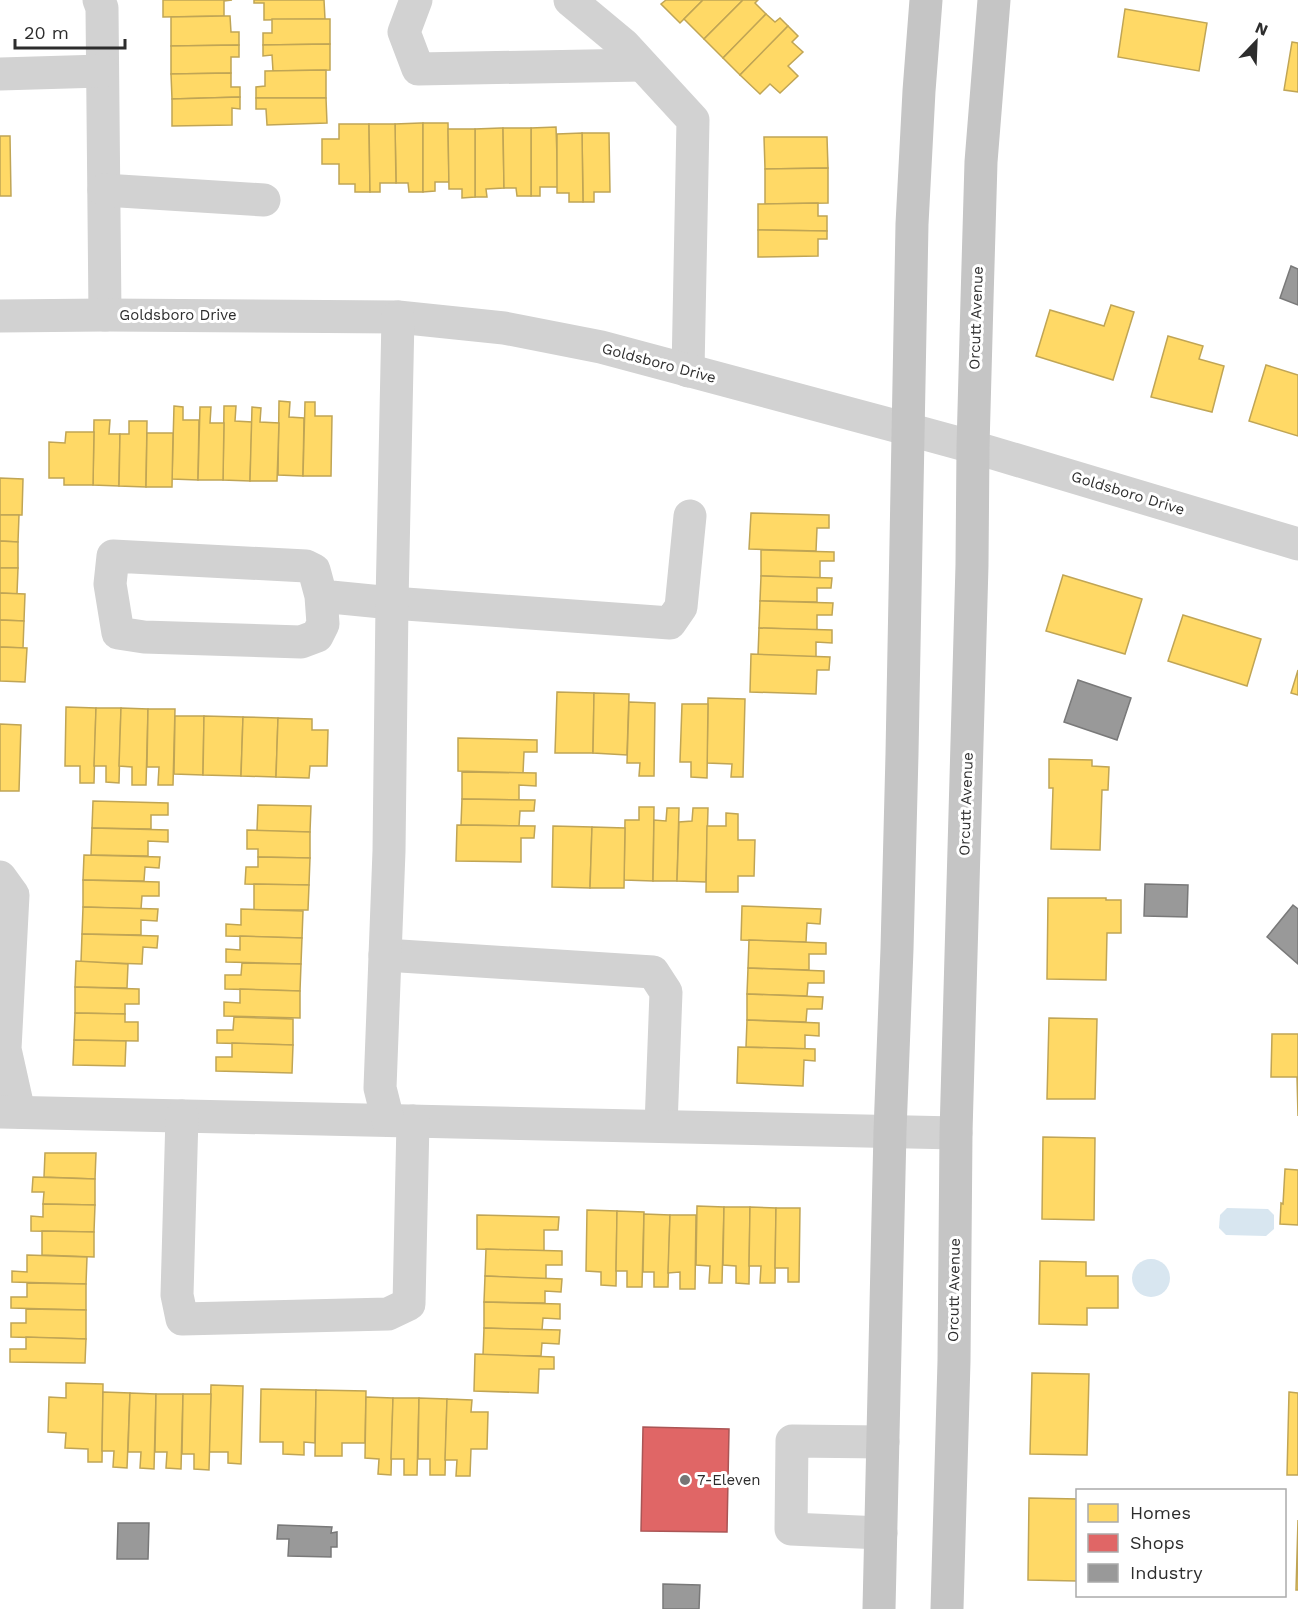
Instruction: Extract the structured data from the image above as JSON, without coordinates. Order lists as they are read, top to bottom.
{
  "streets": {
    "main road": ["Orcutt Avenue"],
    "street": ["Goldsboro Drive"]
  },
  "crossings": [
    ["Goldsboro Drive", "Orcutt Avenue"]
  ],
  "places": ["7-Eleven"],
  "legend": ["Homes", "Shops", "Industry"],
  "scale_bar": "20 m",
  "north": "top right"
}
